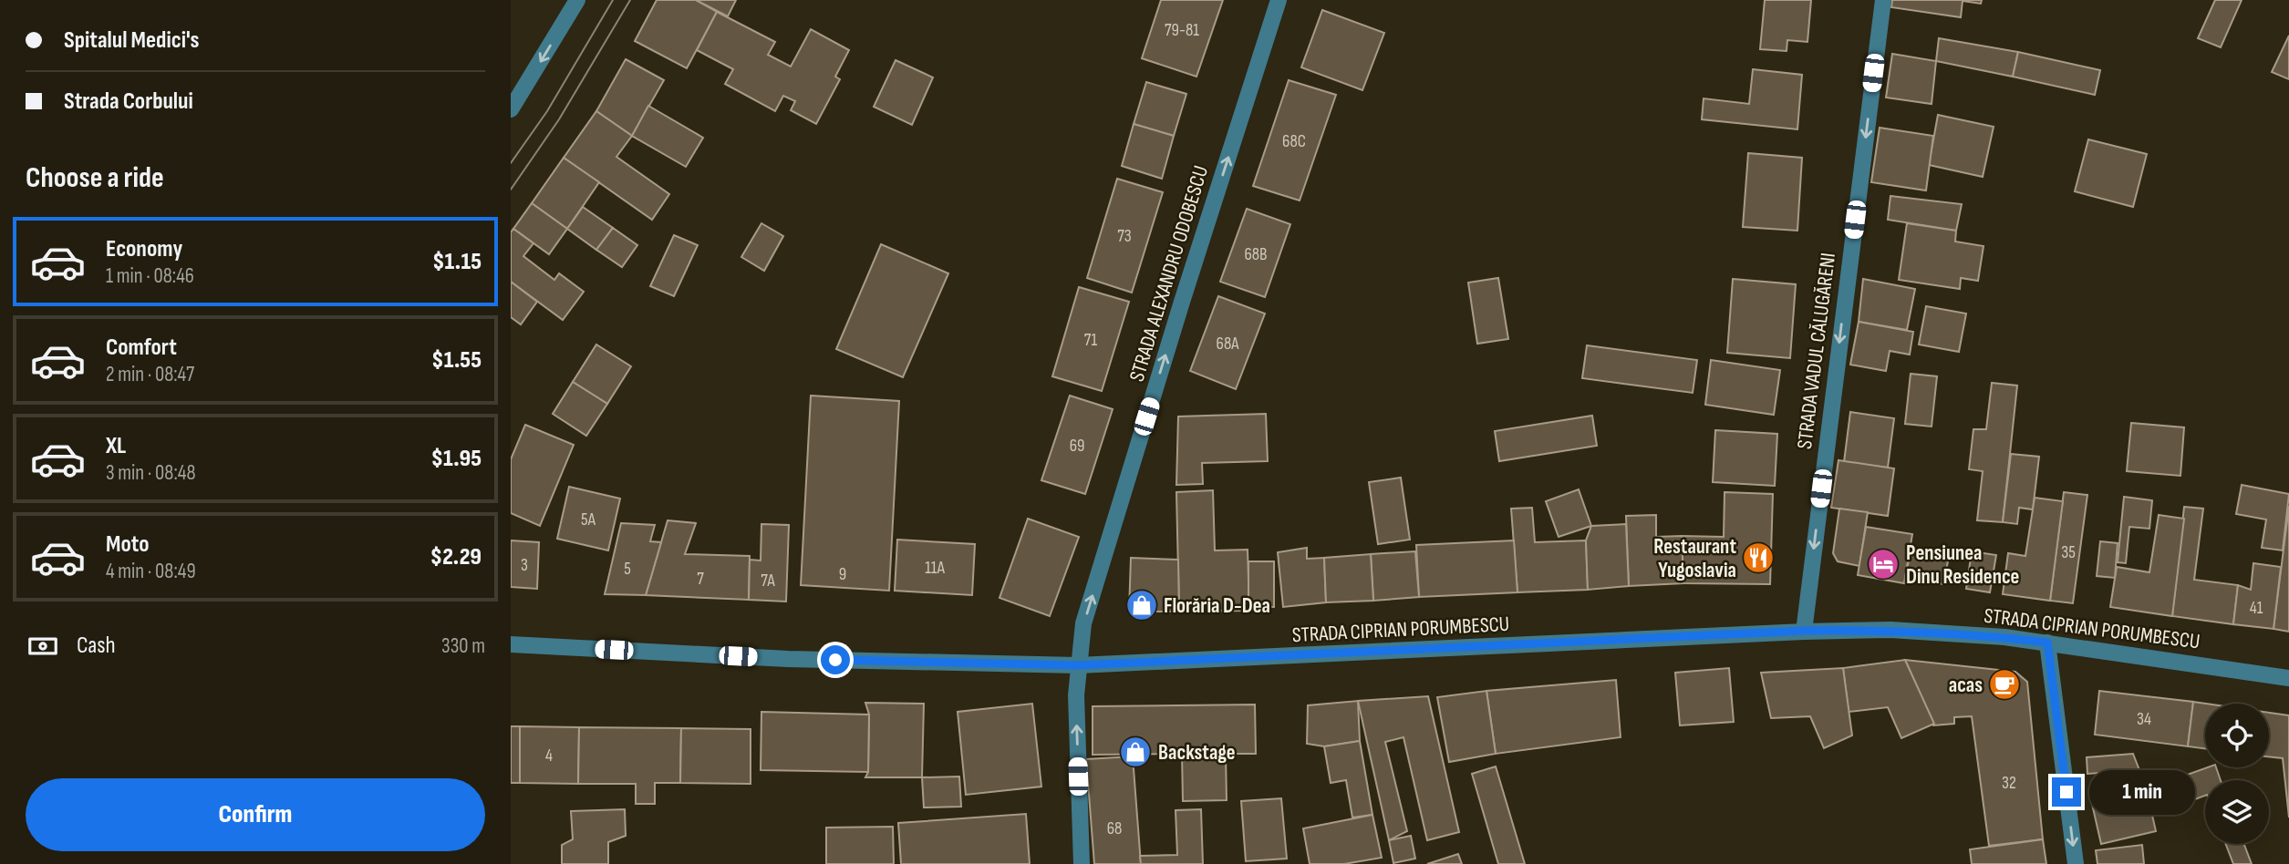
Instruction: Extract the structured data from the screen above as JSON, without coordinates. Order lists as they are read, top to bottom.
{
  "streets": {
    "street": ["STRADA ALEXANDRU ODOBESCU", "STRADA VADUL CĂLUGĂRENI", "STRADA CIPRIAN PORUMBESCU"]
  },
  "crossings": [
    ["STRADA ALEXANDRU ODOBESCU", "STRADA CIPRIAN PORUMBESCU"],
    ["STRADA VADUL CĂLUGĂRENI", "STRADA CIPRIAN PORUMBESCU"]
  ],
  "one_way": ["STRADA ALEXANDRU ODOBESCU", "STRADA VADUL CĂLUGĂRENI"],
  "places": {
    "restaurant": ["Restaurant Yugoslavia"],
    "hotel": ["Pensiunea Dinu Residence"],
    "shop": ["Florăria D-Dea", "Backstage"],
    "cafe": ["acas"]
  },
  "house_numbers": [
    "79-81",
    "68C",
    "73",
    "68B",
    "71",
    "68A",
    "69",
    "5A",
    "35",
    "3",
    "11A",
    "5",
    "9",
    "7",
    "7A",
    "41",
    "34",
    "4",
    "32",
    "68"
  ],
  "page": {
    "banner": ["Spitalul Medici's", "Strada Corbului"],
    "heading": "Choose a ride",
    "list": [
      {
        "name": "Economy",
        "note": "1 min · 08:46",
        "value": "$1.15"
      },
      {
        "name": "Comfort",
        "note": "2 min · 08:47",
        "value": "$1.55"
      },
      {
        "name": "XL",
        "note": "3 min · 08:48",
        "value": "$1.95"
      },
      {
        "name": "Moto",
        "note": "4 min · 08:49",
        "value": "$2.29"
      }
    ],
    "pay": ["Cash", "330 m"],
    "buttons": "Confirm",
    "bubble": "1 min"
  }
}
